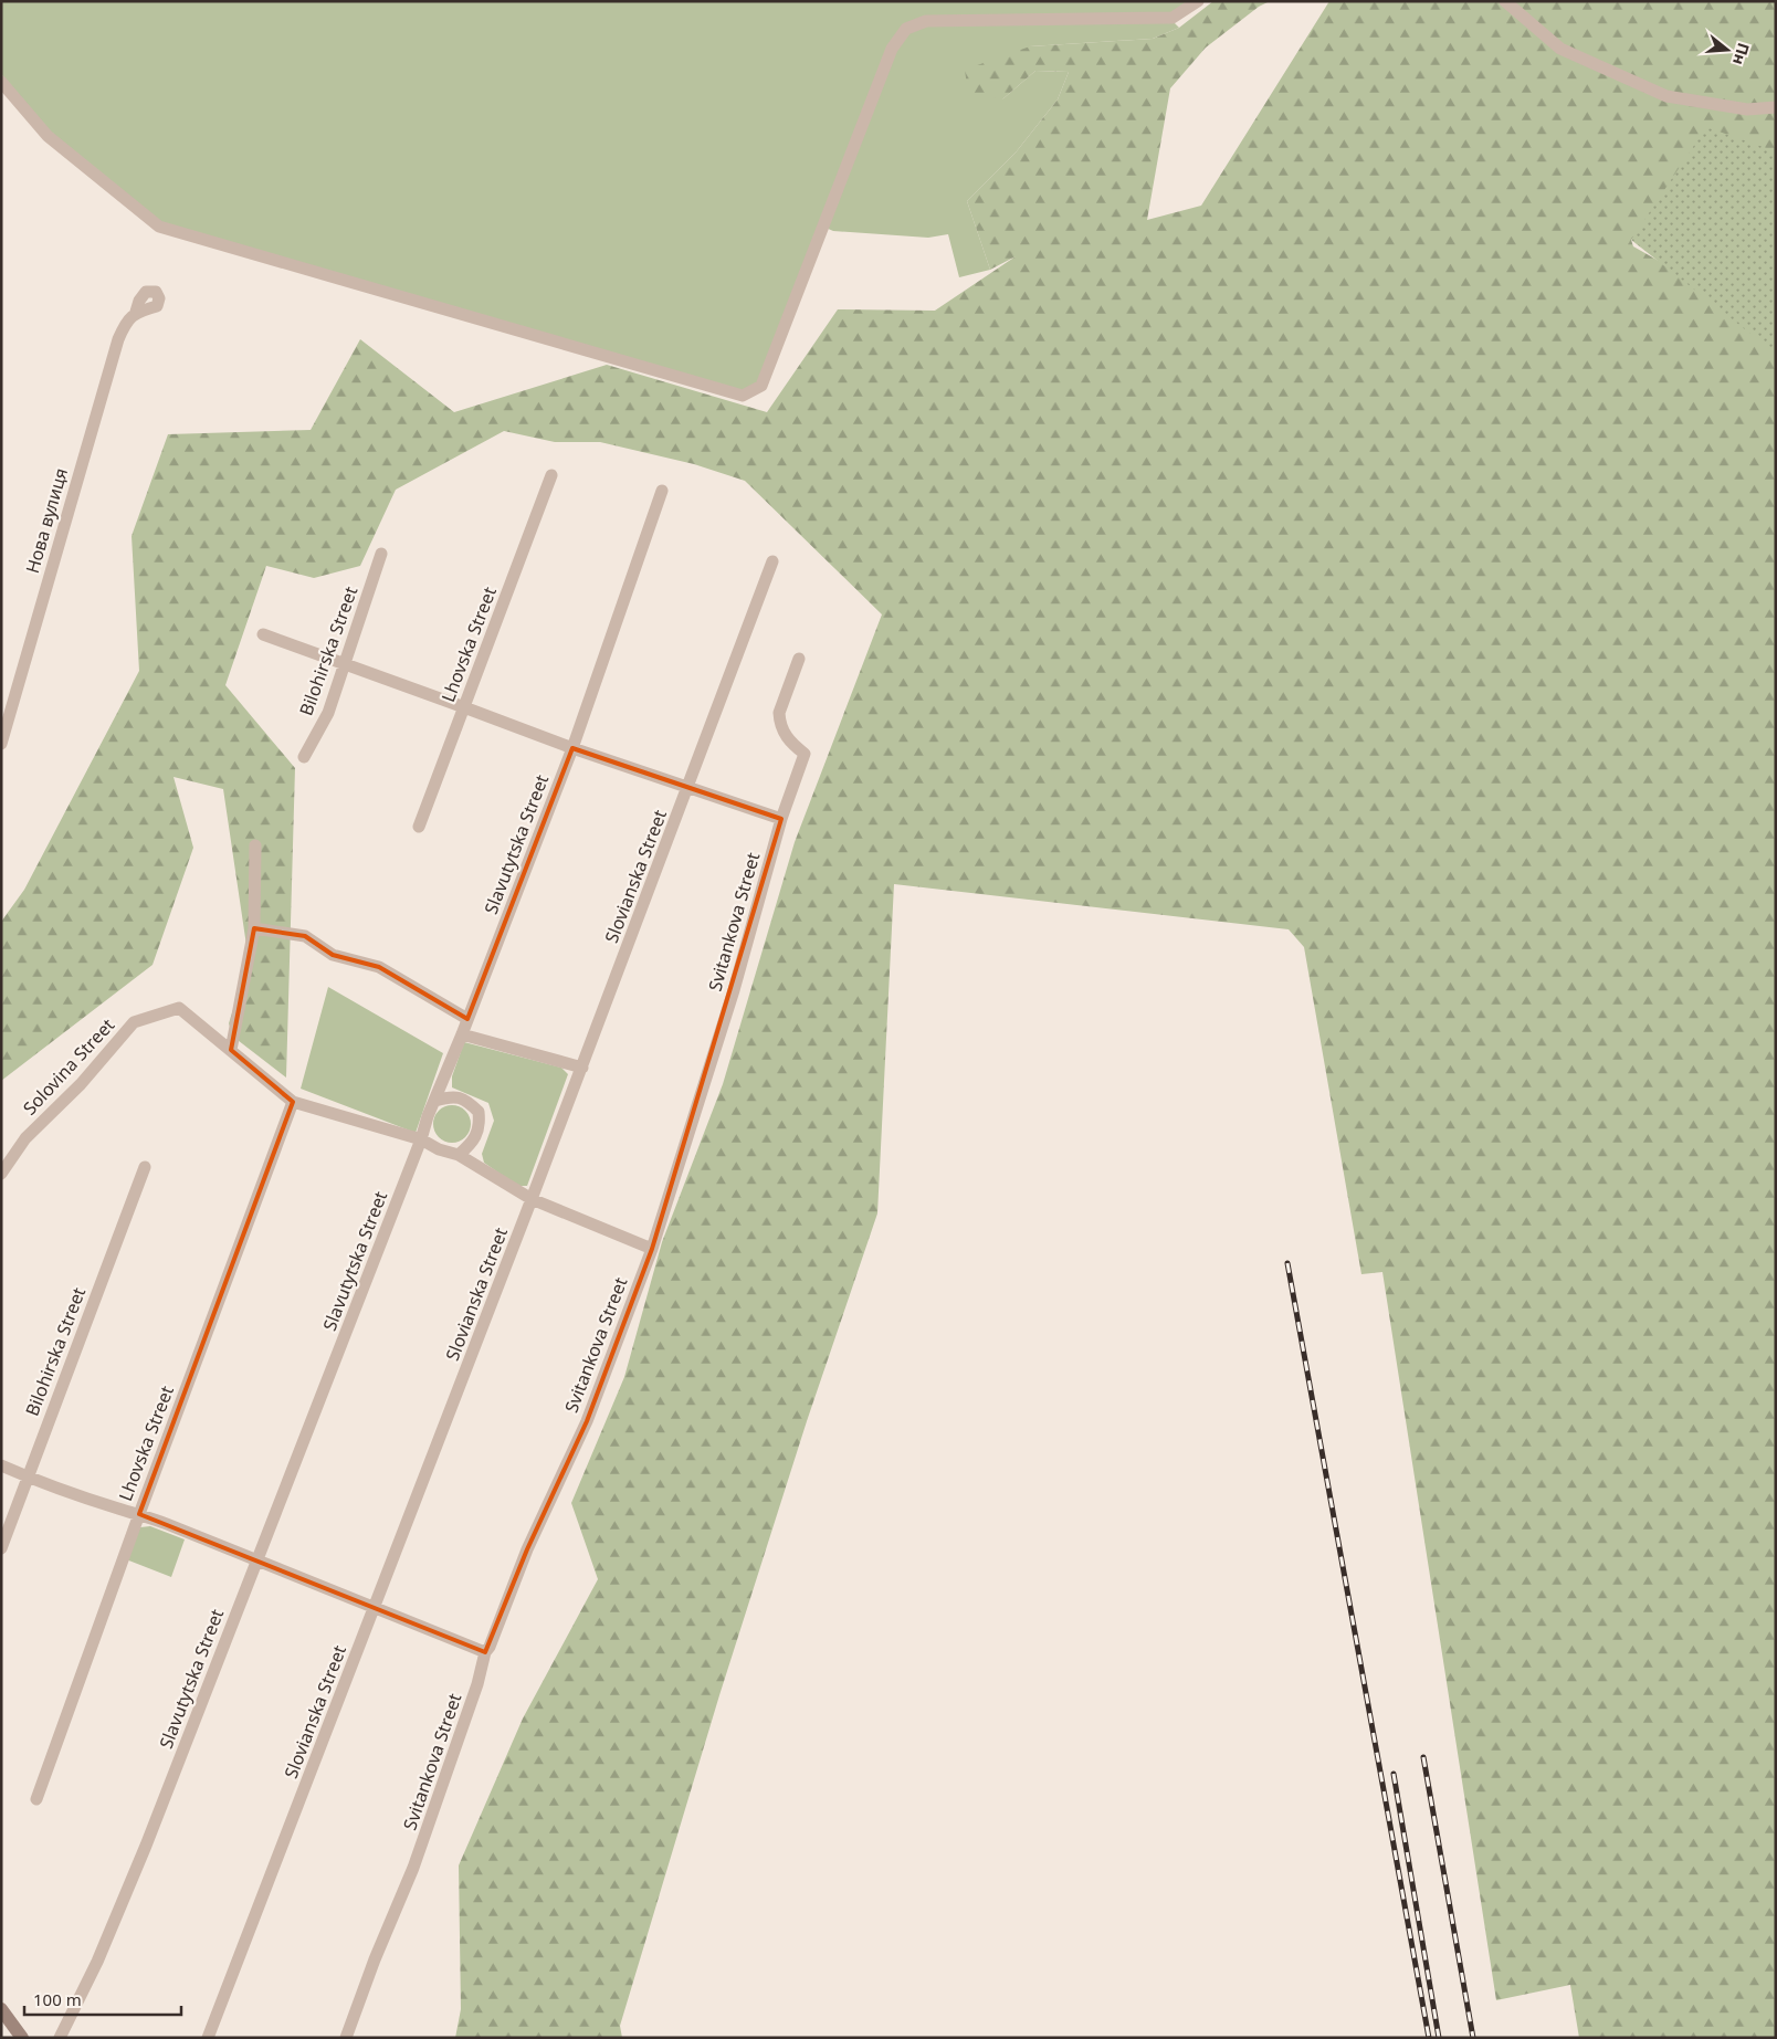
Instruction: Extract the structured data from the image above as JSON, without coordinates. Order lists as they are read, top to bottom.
{
  "streets": {
    "street": [
      "Нова вулиця",
      "Lhovska Street",
      "Bilohirska Street",
      "Slavutytska Street",
      "Slovianska Street",
      "Svitankova Street",
      "Solovina Street"
    ]
  },
  "scale_bar": "100 m",
  "north": "right"
}
